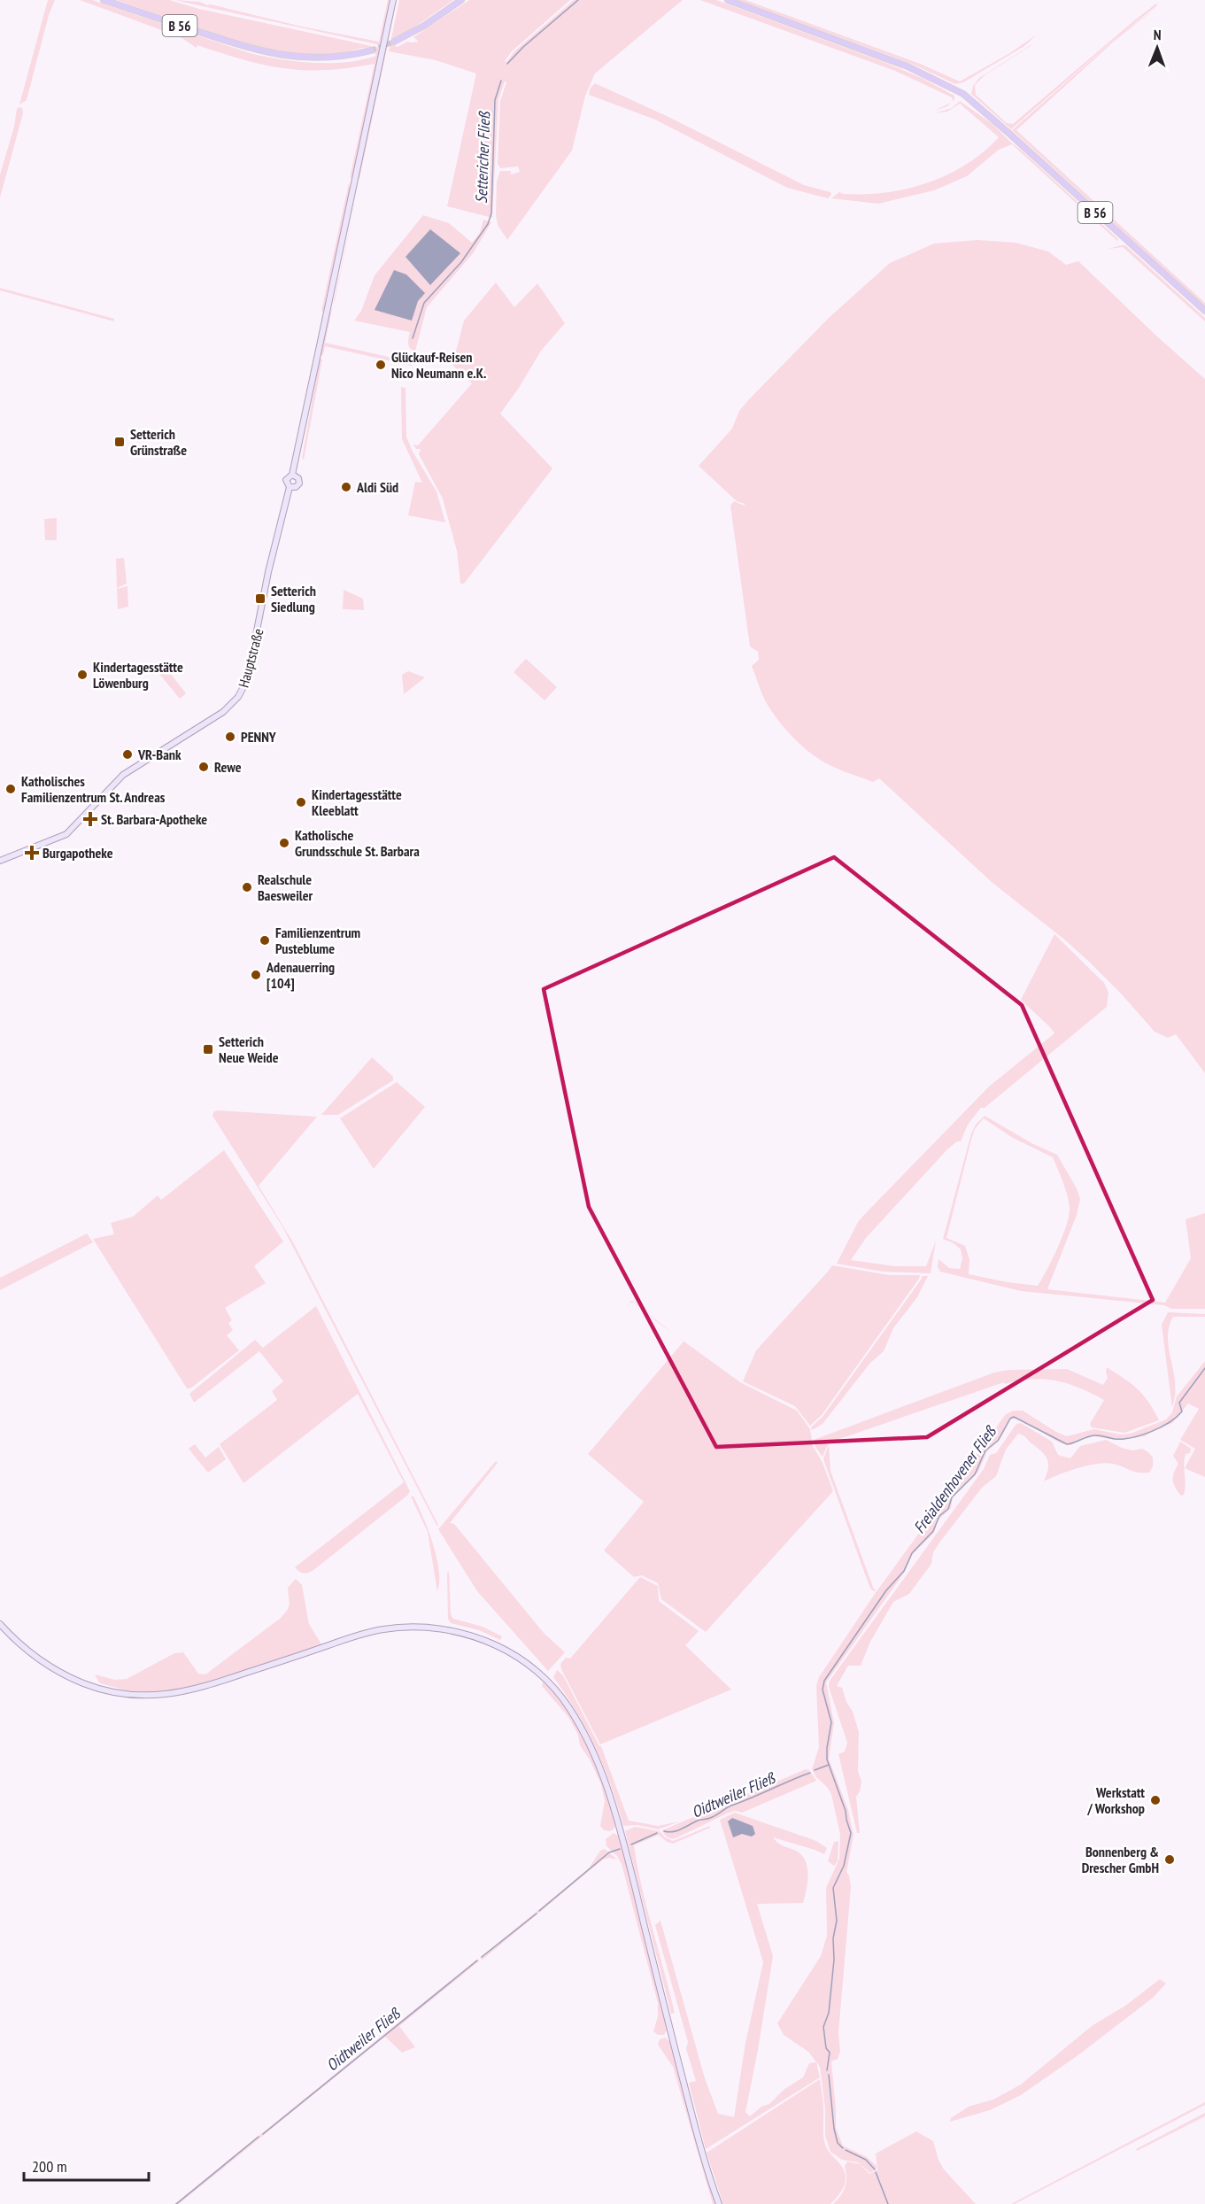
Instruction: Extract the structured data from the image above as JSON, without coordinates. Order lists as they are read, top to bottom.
{
  "streets": {
    "main road": ["B 56", "Hauptstraße"]
  },
  "water": ["Settericher Fließ", "Freialdenhovener Fließ", "Oidtweiler Fließ"],
  "places": {
    "other": [
      "Glückauf-Reisen Nico Neumann e.K.",
      "Aldi Süd",
      "Kindertagesstätte Löwenburg",
      "PENNY",
      "VR-Bank",
      "Rewe",
      "Katholisches Familienzentrum St. Andreas",
      "Kindertagesstätte Kleeblatt",
      "Katholische Grundsschule St. Barbara",
      "Realschule Baesweiler",
      "Familienzentrum Pusteblume",
      "Adenauerring [104]",
      "Werkstatt / Workshop",
      "Bonnenberg & Drescher GmbH"
    ],
    "transit": ["Setterich Grünstraße", "Setterich Siedlung", "Setterich Neue Weide"],
    "health": ["St. Barbara-Apotheke", "Burgapotheke"]
  },
  "scale_bar": "200 m",
  "north": "top"
}
